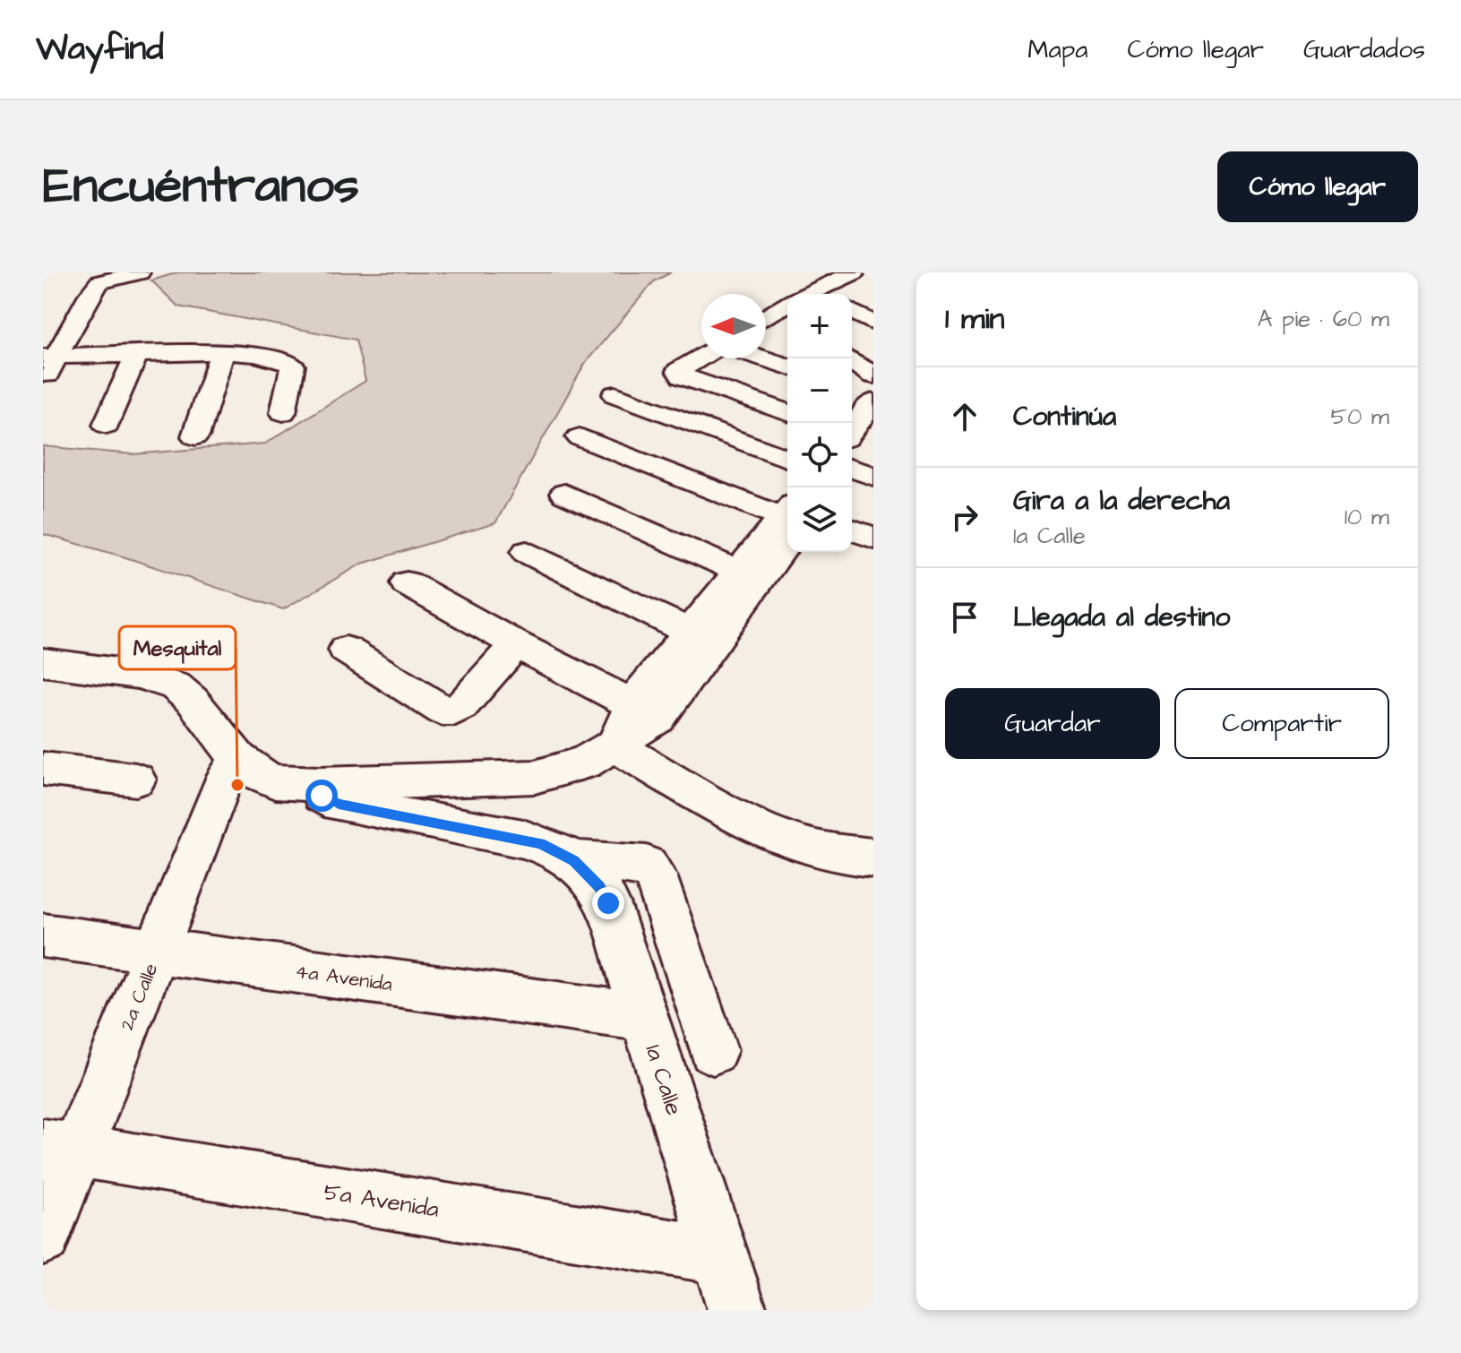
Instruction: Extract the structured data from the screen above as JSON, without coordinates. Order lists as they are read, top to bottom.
{
  "streets": {
    "street": [
      "4a Avenida",
      "2a Calle",
      "1a Calle",
      "5a Avenida"
    ]
  },
  "crossings": [
    ["4a Avenida", "2a Calle"],
    ["4a Avenida", "1a Calle"],
    ["2a Calle", "5a Avenida"],
    ["1a Calle", "5a Avenida"]
  ],
  "places": ["Mesquital"],
  "north": "left",
  "page": {
    "header": "Wayfind",
    "nav": ["Mapa", "Cómo llegar", "Guardados"],
    "title": "Encuéntranos",
    "buttons": [
      "Cómo llegar",
      ["Guardar", "Compartir"]
    ],
    "heading": ["1 min", "A pie · 60 m"],
    "map_buttons": ["+", "−"],
    "list": [
      ["Continúa", "50 m"],
      ["Gira a la derecha", "1a Calle", "10 m"],
      "Llegada al destino"
    ]
  }
}
